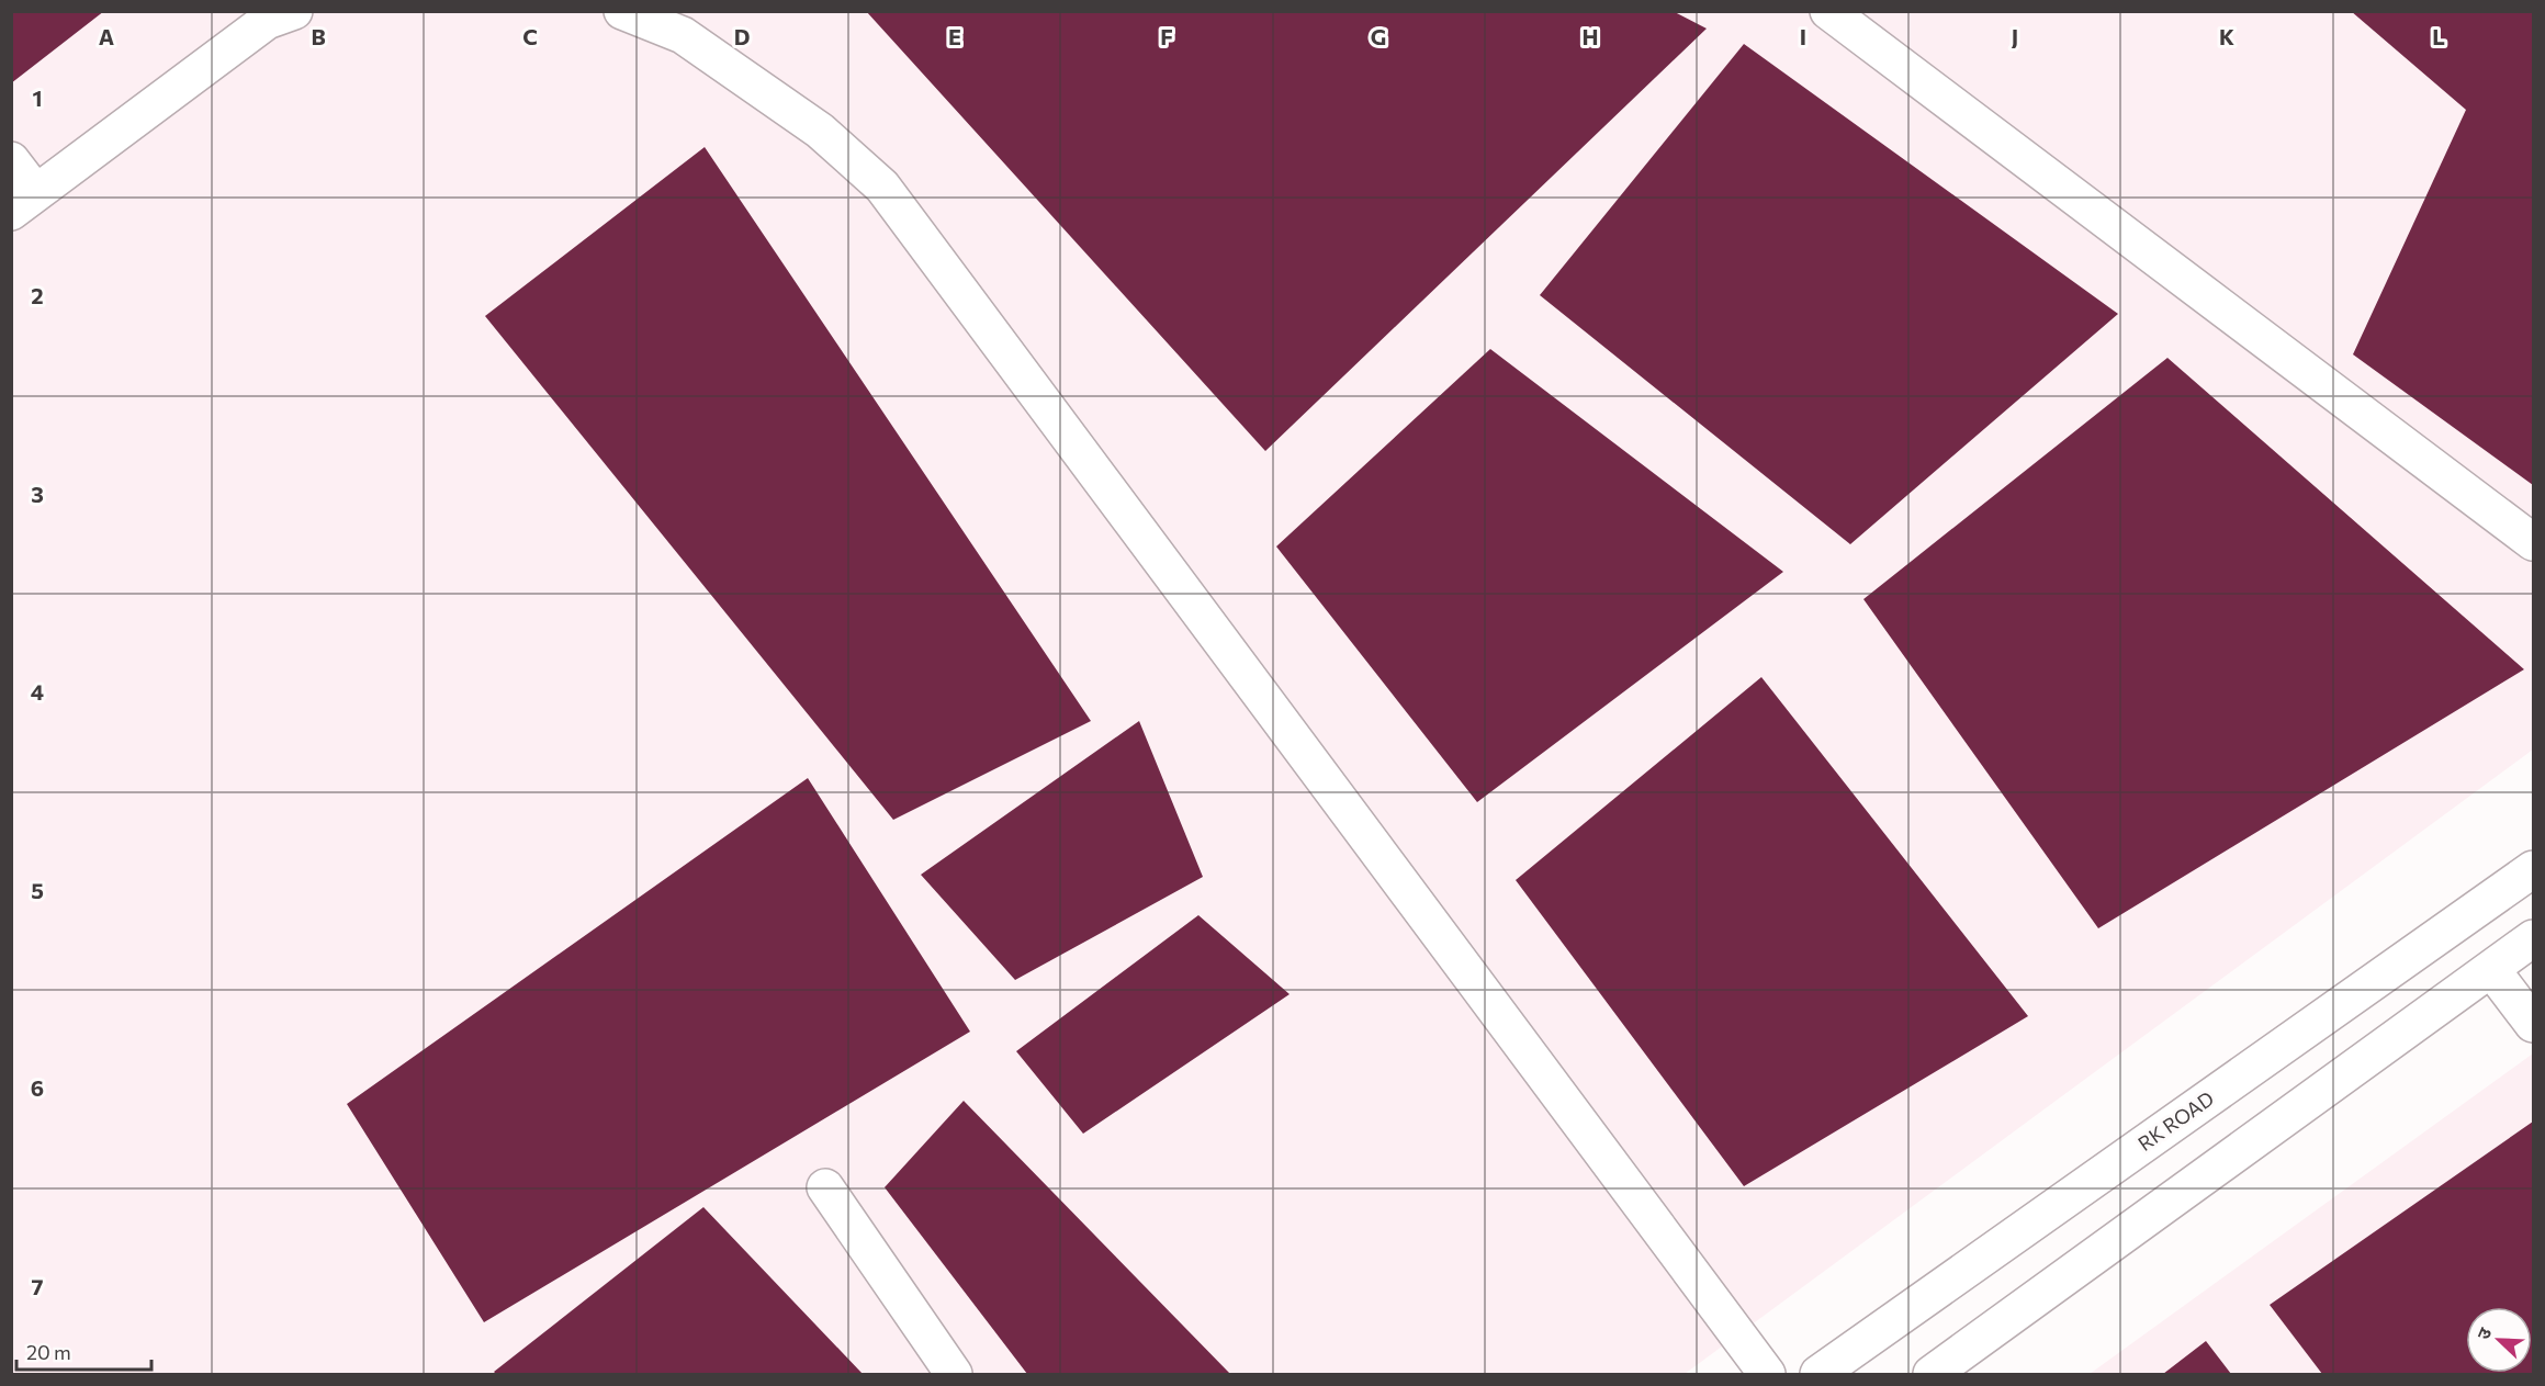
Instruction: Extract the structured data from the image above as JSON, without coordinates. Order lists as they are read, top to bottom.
{
  "streets": {
    "street": ["RK ROAD"]
  },
  "scale_bar": "20 m",
  "north": "top left",
  "grid": {
    "columns": [
      "A",
      "B",
      "C",
      "D",
      "E",
      "F",
      "G",
      "H",
      "I",
      "J",
      "K",
      "L"
    ],
    "rows": [
      "1",
      "2",
      "3",
      "4",
      "5",
      "6",
      "7"
    ]
  }
}
